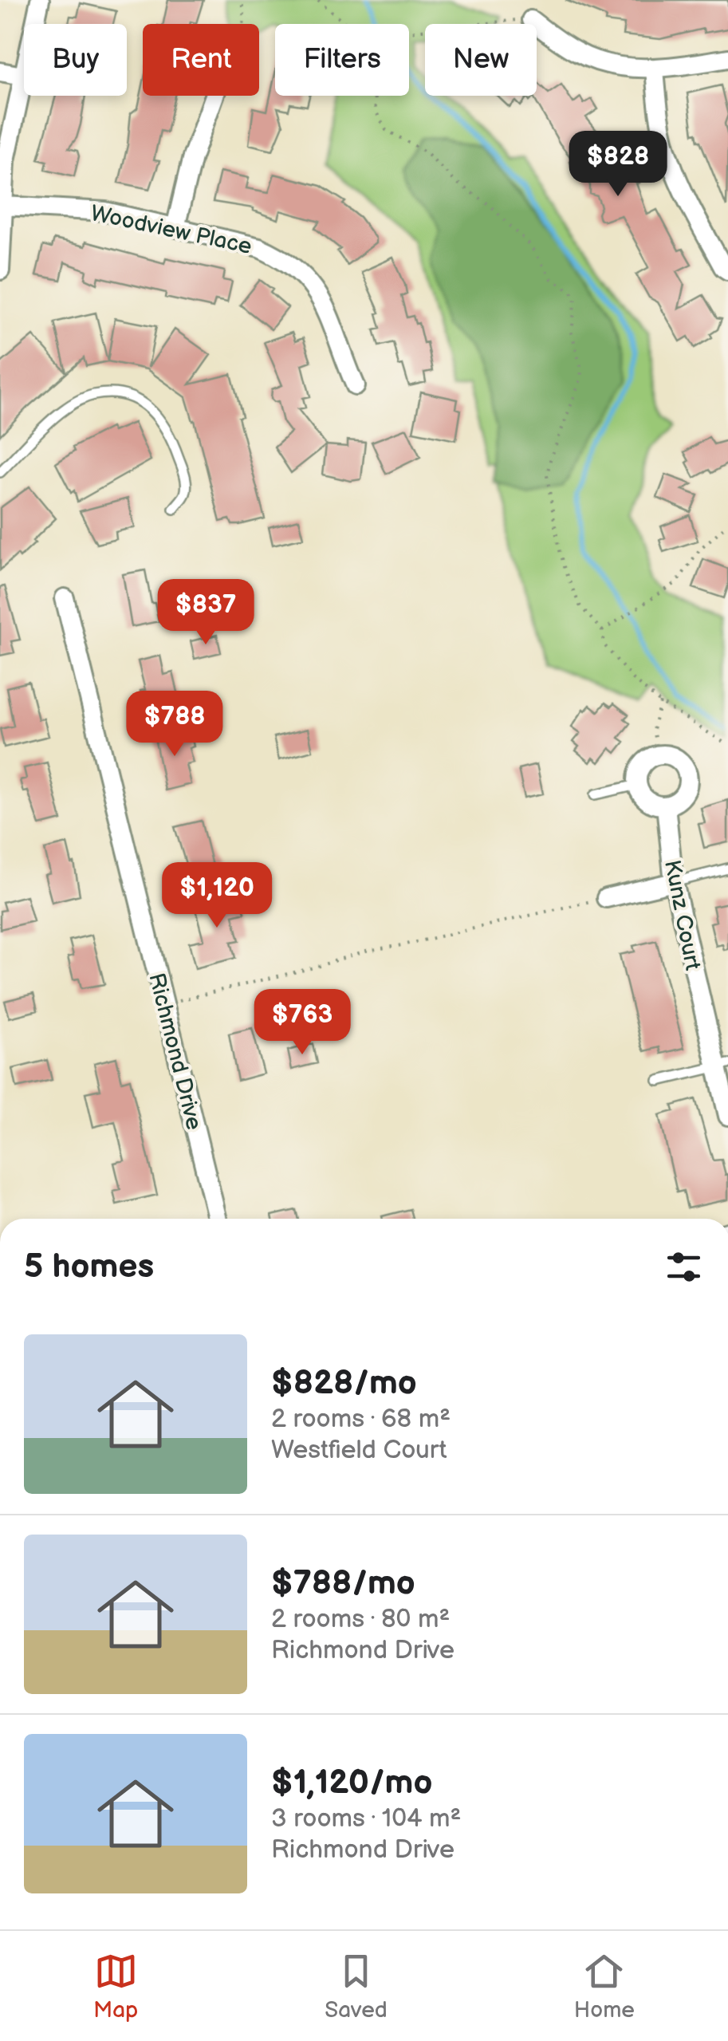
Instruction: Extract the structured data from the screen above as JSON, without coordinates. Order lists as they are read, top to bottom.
{
  "streets": {
    "street": ["Woodview Place", "Kunz Court", "Richmond Drive"]
  },
  "page": {
    "chip": [
      "Buy",
      "Rent",
      "Filters",
      "New"
    ],
    "price": [
      "$828",
      "$837",
      "$788",
      "$1,120",
      "$763"
    ],
    "heading": "5 homes",
    "list": [
      {
        "name": "$828/mo",
        "note": "2 rooms · 68 m² · Westfield Court"
      },
      {
        "name": "$788/mo",
        "note": "2 rooms · 80 m² · Richmond Drive"
      },
      {
        "name": "$1,120/mo",
        "note": "3 rooms · 104 m² · Richmond Drive"
      }
    ],
    "tabs": ["Map", "Saved", "Home"]
  }
}
